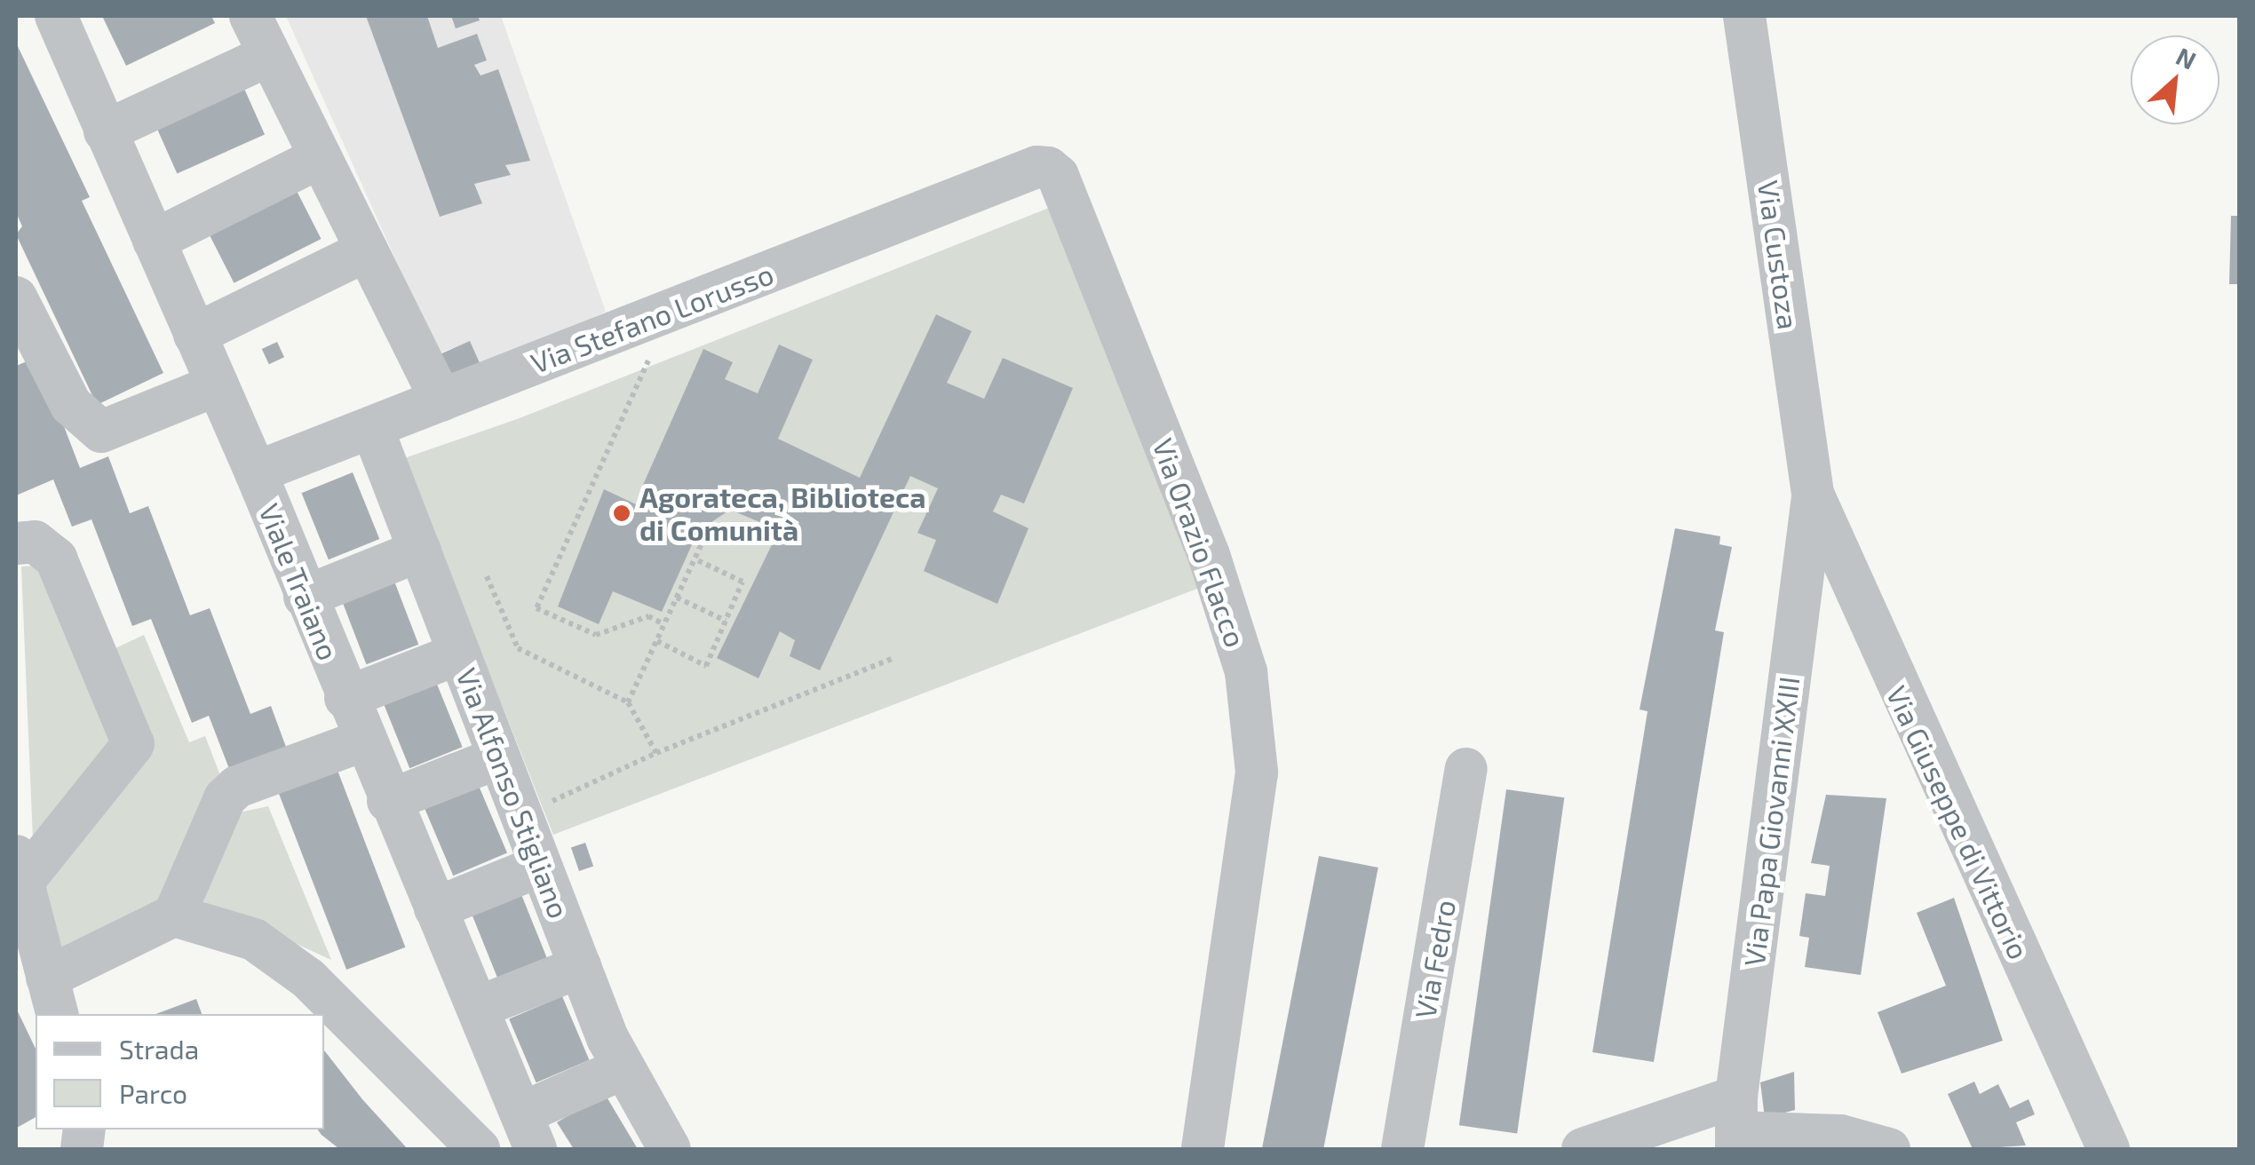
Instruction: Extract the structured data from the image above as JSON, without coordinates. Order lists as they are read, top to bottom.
{
  "streets": {
    "street": [
      "Via Custoza",
      "Via Stefano Lorusso",
      "Via Orazio Flacco",
      "Viale Traiano",
      "Via Alfonso Stigliano",
      "Via Papa Giovanni XXIII",
      "Via Giuseppe di Vittorio",
      "Via Fedro"
    ]
  },
  "crossings": [
    ["Via Custoza", "Via Papa Giovanni XXIII"],
    ["Via Custoza", "Via Giuseppe di Vittorio"],
    ["Via Stefano Lorusso", "Via Orazio Flacco"],
    ["Via Stefano Lorusso", "Viale Traiano"],
    ["Via Stefano Lorusso", "Via Alfonso Stigliano"],
    ["Via Papa Giovanni XXIII", "Via Giuseppe di Vittorio"]
  ],
  "places": ["Agorateca, Biblioteca di Comunità"],
  "legend": ["Strada", "Parco"],
  "north": "top right"
}
